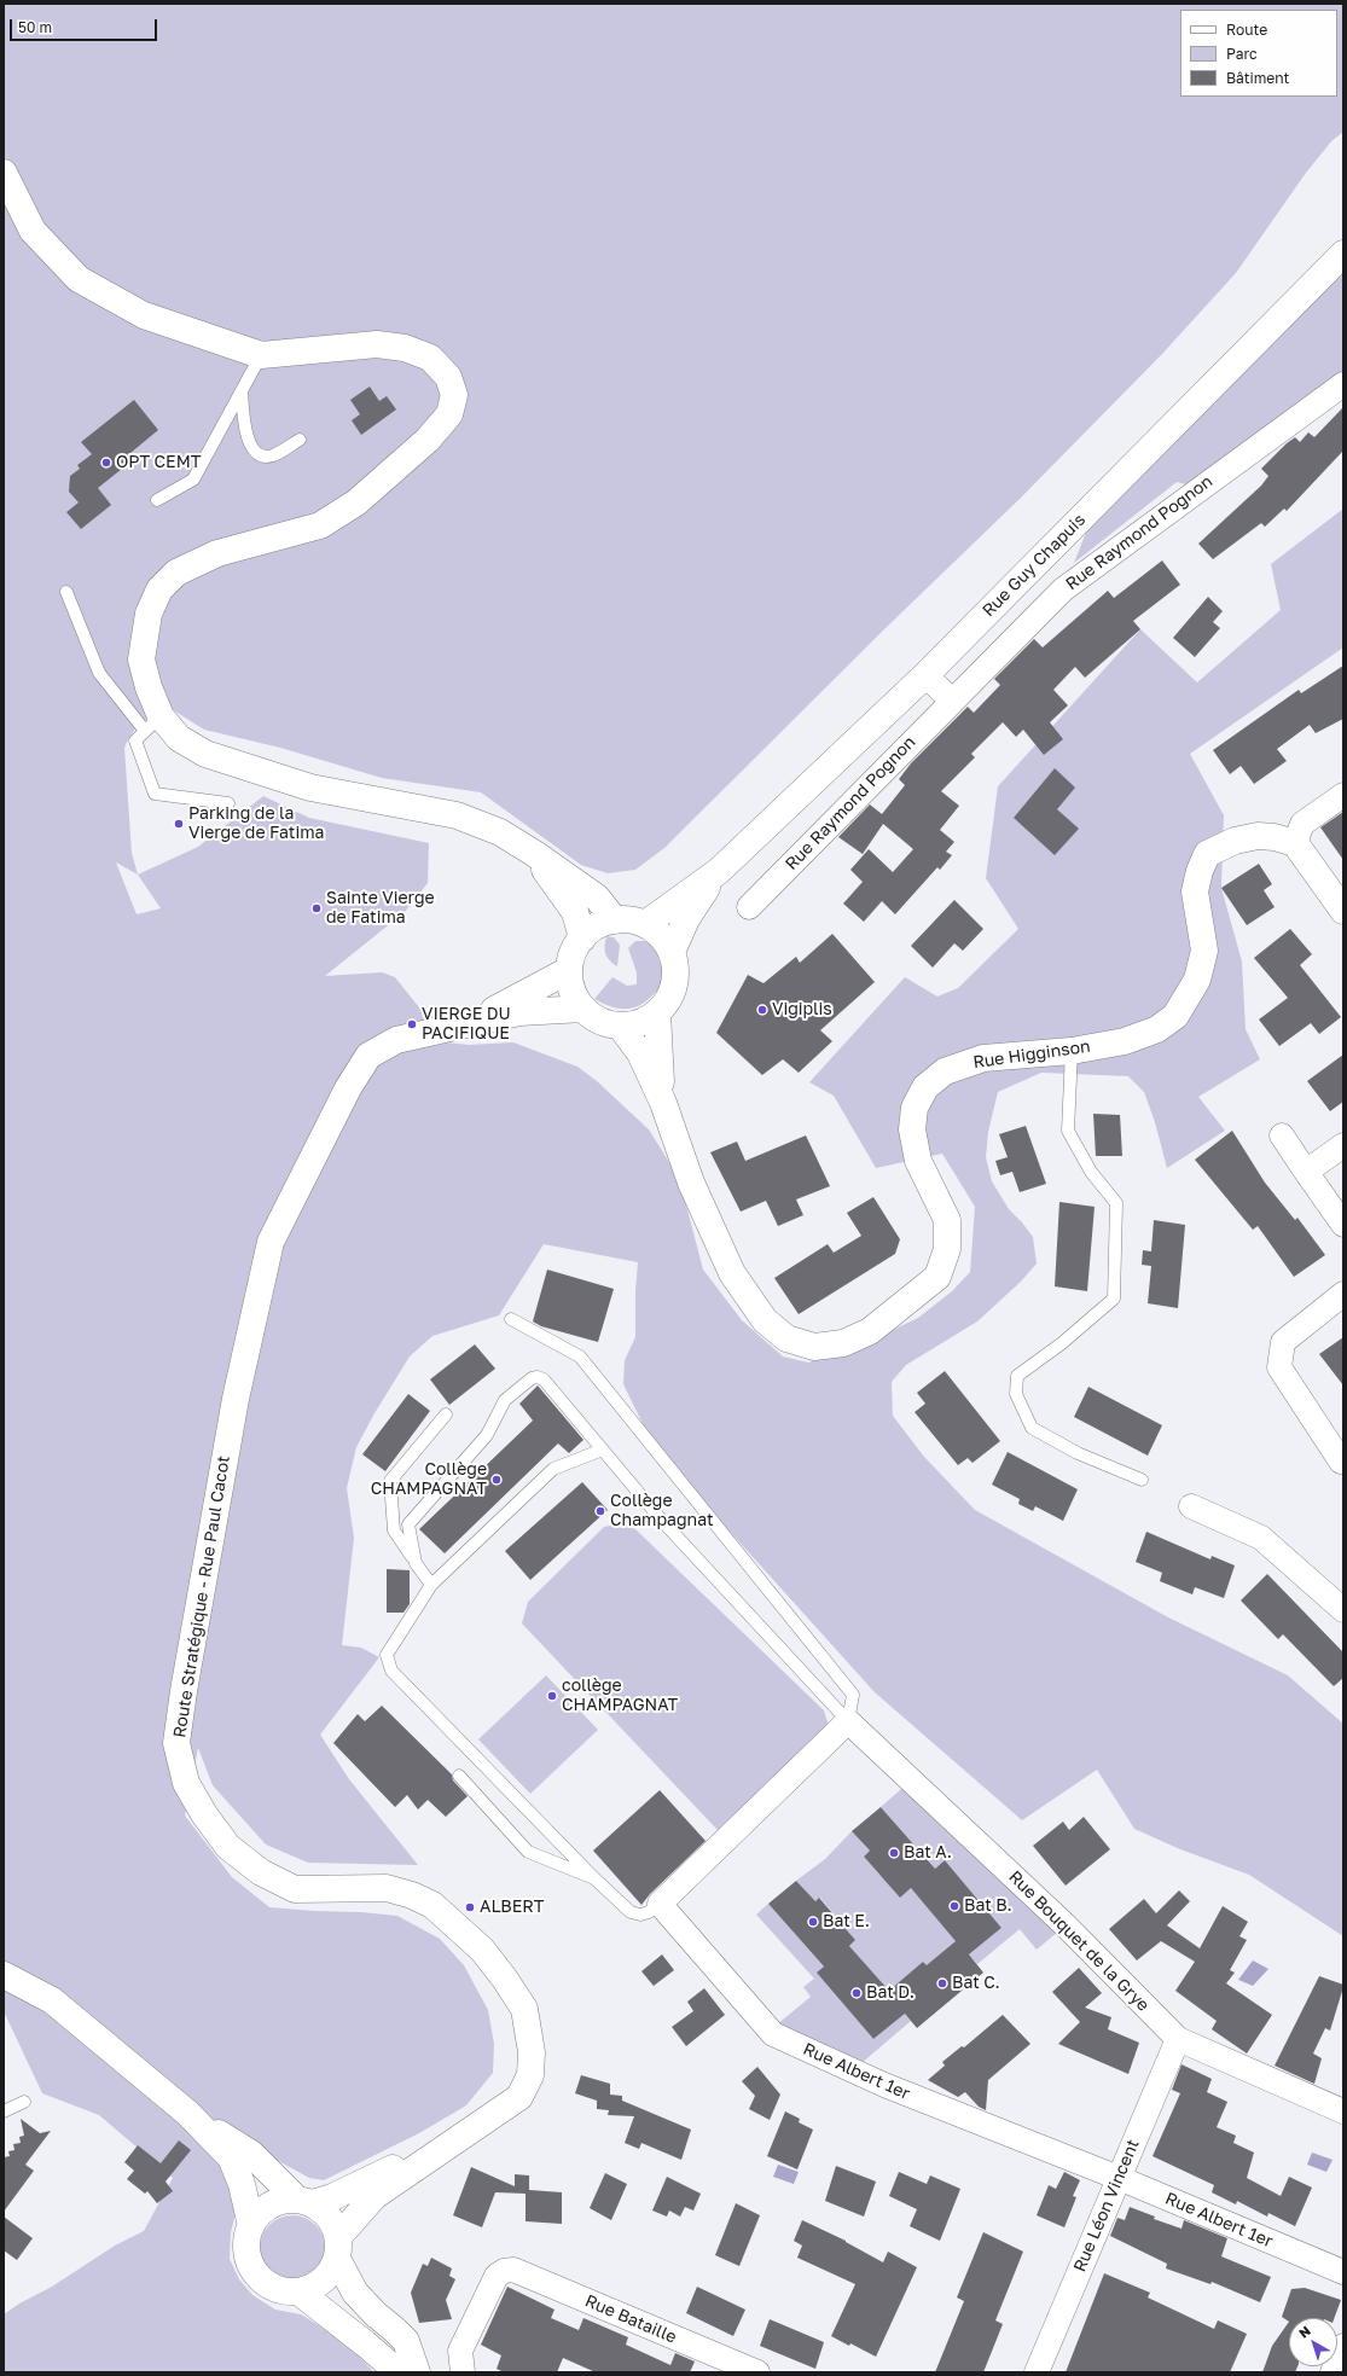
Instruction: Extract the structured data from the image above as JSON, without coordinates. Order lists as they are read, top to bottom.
{
  "streets": {
    "street": [
      "Rue Raymond Pognon",
      "Rue Guy Chapuis",
      "Rue Higginson",
      "Route Stratégique - Rue Paul Cacot",
      "Rue Bouquet de la Grye",
      "Rue Albert 1er",
      "Rue Léon Vincent",
      "Rue Bataille"
    ]
  },
  "crossings": [
    ["Rue Guy Chapuis", "Rue Higginson"],
    ["Rue Guy Chapuis", "Route Stratégique - Rue Paul Cacot"],
    ["Rue Higginson", "Route Stratégique - Rue Paul Cacot"],
    ["Rue Bouquet de la Grye", "Rue Léon Vincent"],
    ["Rue Albert 1er", "Rue Léon Vincent"]
  ],
  "places": [
    "OPT CEMT",
    "Parking de la Vierge de Fatima",
    "Sainte Vierge de Fatima",
    "Vigiplis",
    "VIERGE DU PACIFIQUE",
    "Collège CHAMPAGNAT",
    "Collège Champagnat",
    "collège CHAMPAGNAT",
    "Bat A.",
    "Bat B.",
    "ALBERT",
    "Bat E.",
    "Bat C.",
    "Bat D."
  ],
  "legend": ["Route", "Parc", "Bâtiment"],
  "scale_bar": "50 m",
  "north": "top left"
}
